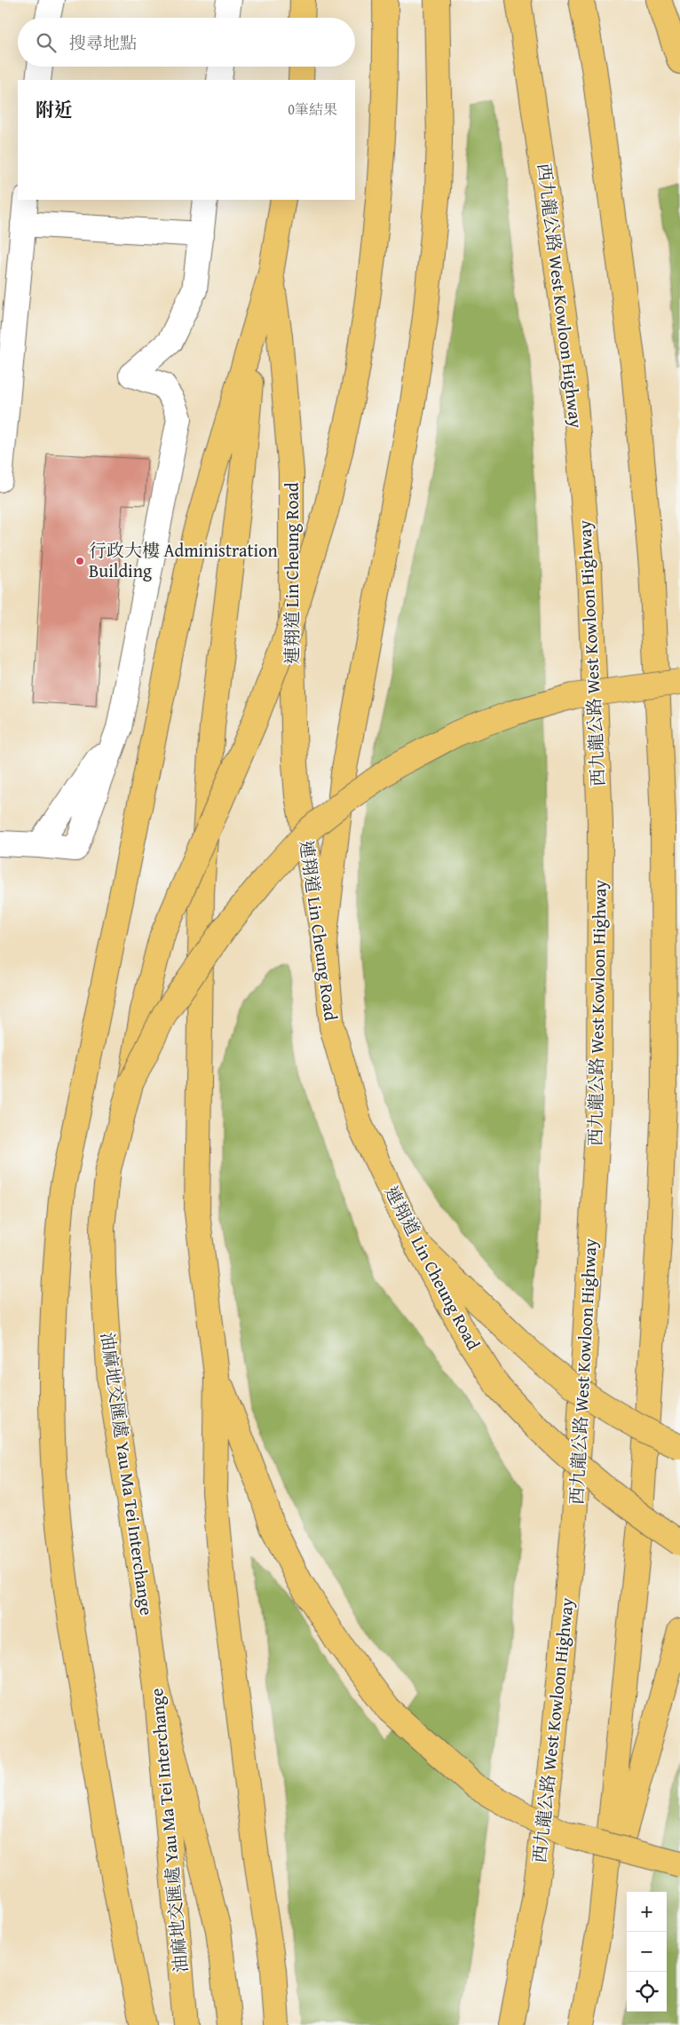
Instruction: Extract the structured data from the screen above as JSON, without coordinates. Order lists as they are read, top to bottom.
{
  "streets": {
    "main road": ["西九龍公路 West Kowloon Highway", "連翔道 Lin Cheung Road", "油麻地交匯處 Yau Ma Tei Interchange"]
  },
  "places": ["行政大樓 Administration Building"],
  "page": {
    "search": "搜尋地點",
    "heading": ["附近", "0筆結果"],
    "map_buttons": ["+", "−"]
  }
}
